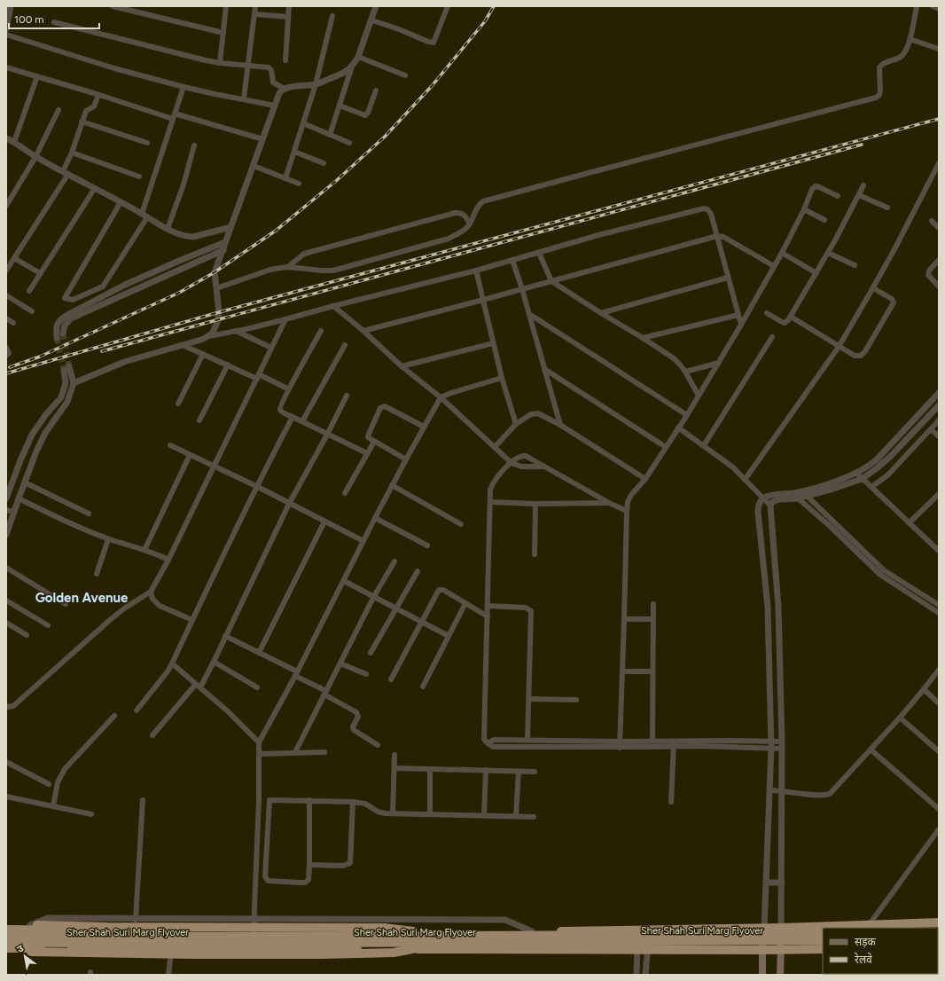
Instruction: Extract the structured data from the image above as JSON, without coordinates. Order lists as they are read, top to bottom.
{
  "streets": {
    "highway": ["Sher Shah Suri Marg Flyover"]
  },
  "districts": ["Golden Avenue"],
  "legend": ["सड़क", "रेलवे"],
  "scale_bar": "100 m",
  "north": "top left"
}
